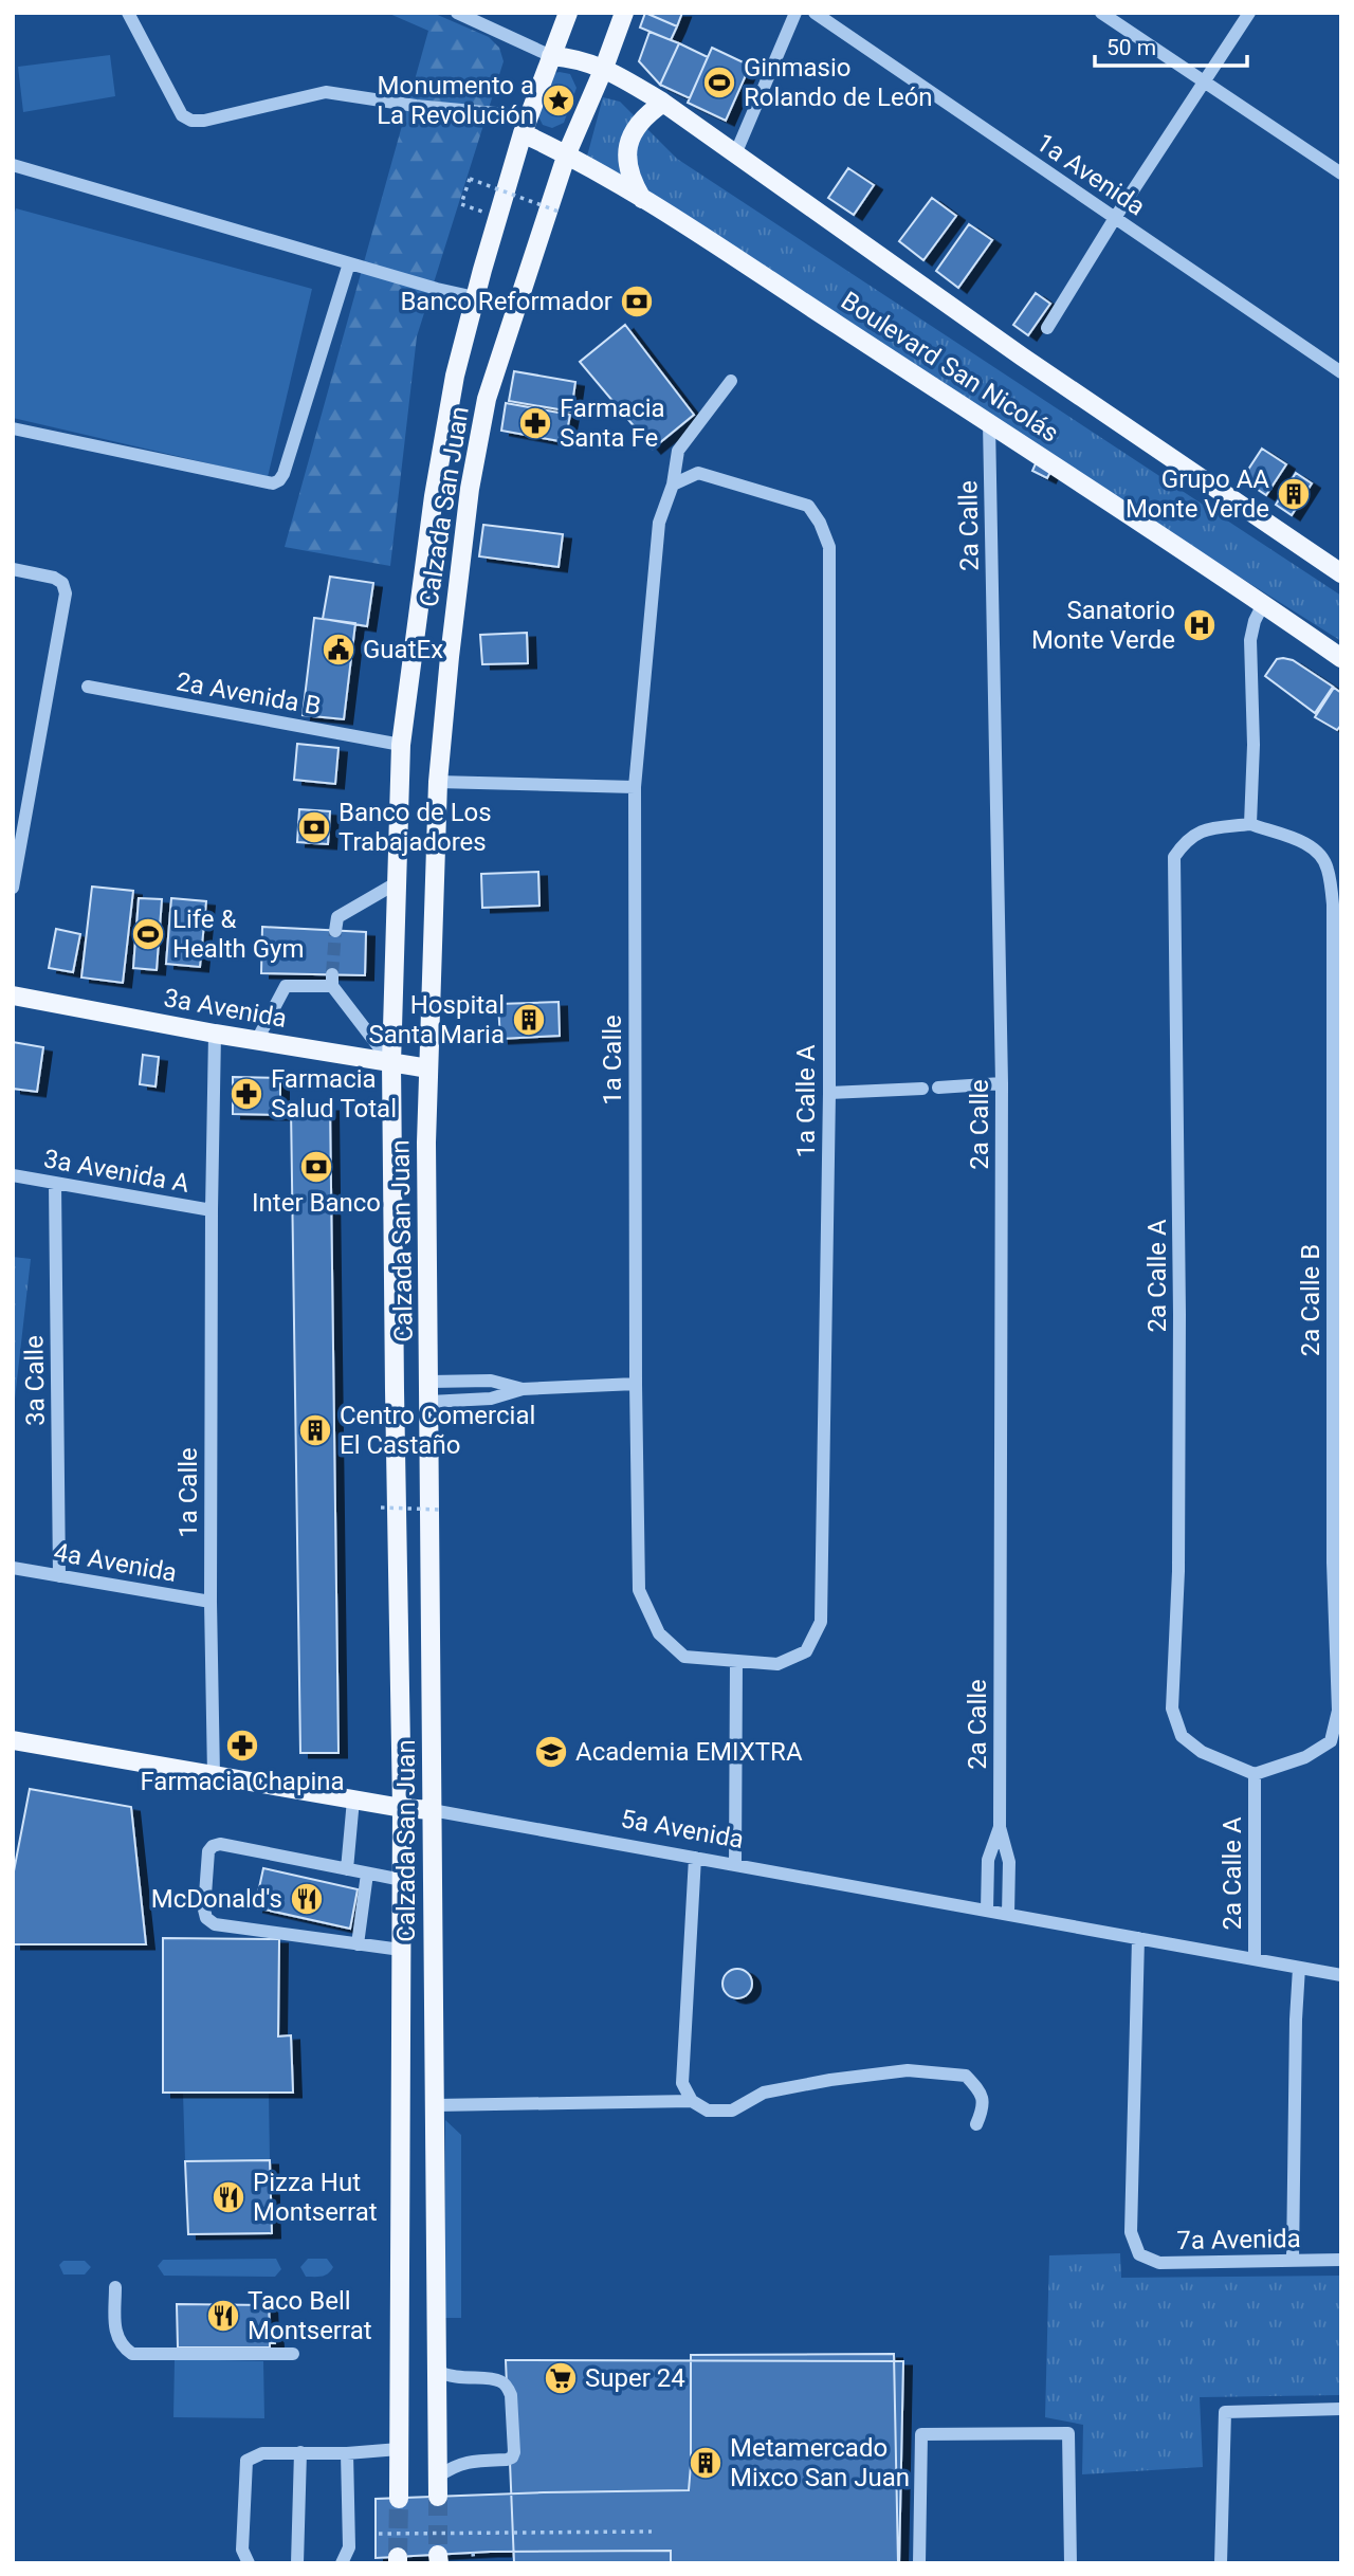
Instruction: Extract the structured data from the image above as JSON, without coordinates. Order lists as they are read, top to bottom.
{
  "streets": {
    "main road": [
      "Boulevard San Nicolás",
      "Calzada San Juan",
      "3a Avenida",
      "5a Avenida"
    ],
    "street": [
      "1a Avenida",
      "2a Calle",
      "2a Avenida B",
      "1a Calle",
      "1a Calle A",
      "3a Avenida A",
      "2a Calle A",
      "2a Calle B",
      "3a Calle",
      "4a Avenida",
      "7a Avenida"
    ]
  },
  "crossings": [
    ["Boulevard San Nicolás", "Calzada San Juan"],
    ["Boulevard San Nicolás", "2a Calle"],
    ["Calzada San Juan", "2a Avenida B"],
    ["Calzada San Juan", "3a Avenida"],
    ["Calzada San Juan", "5a Avenida"],
    ["2a Calle", "5a Avenida"],
    ["3a Avenida", "1a Calle"],
    ["1a Calle", "1a Calle A"],
    ["1a Calle", "3a Avenida A"],
    ["1a Calle", "4a Avenida"],
    ["1a Calle", "5a Avenida"],
    ["3a Avenida A", "3a Calle"],
    ["2a Calle A", "2a Calle B"],
    ["2a Calle A", "5a Avenida"],
    ["3a Calle", "4a Avenida"],
    ["5a Avenida", "7a Avenida"]
  ],
  "places": {
    "sports": ["Ginmasio Rolando de León", "Life & Health Gym"],
    "place": ["Monumento a La Revolución"],
    "bank": ["Banco Reformador", "Banco de Los Trabajadores", "Inter Banco"],
    "pharmacy": ["Farmacia Santa Fe", "Farmacia Salud Total", "Farmacia Chapina"],
    "building": [
      "Grupo AA Monte Verde",
      "Hospital Santa Maria",
      "Centro Comercial El Castaño",
      "Metamercado Mixco San Juan"
    ],
    "hospital": ["Sanatorio Monte Verde"],
    "public building": ["GuatEx"],
    "school or university": ["Academia EMIXTRA"],
    "restaurant": ["McDonald's", "Pizza Hut Montserrat", "Taco Bell Montserrat"],
    "supermarket": ["Super 24"]
  },
  "scale_bar": "50 m"
}
